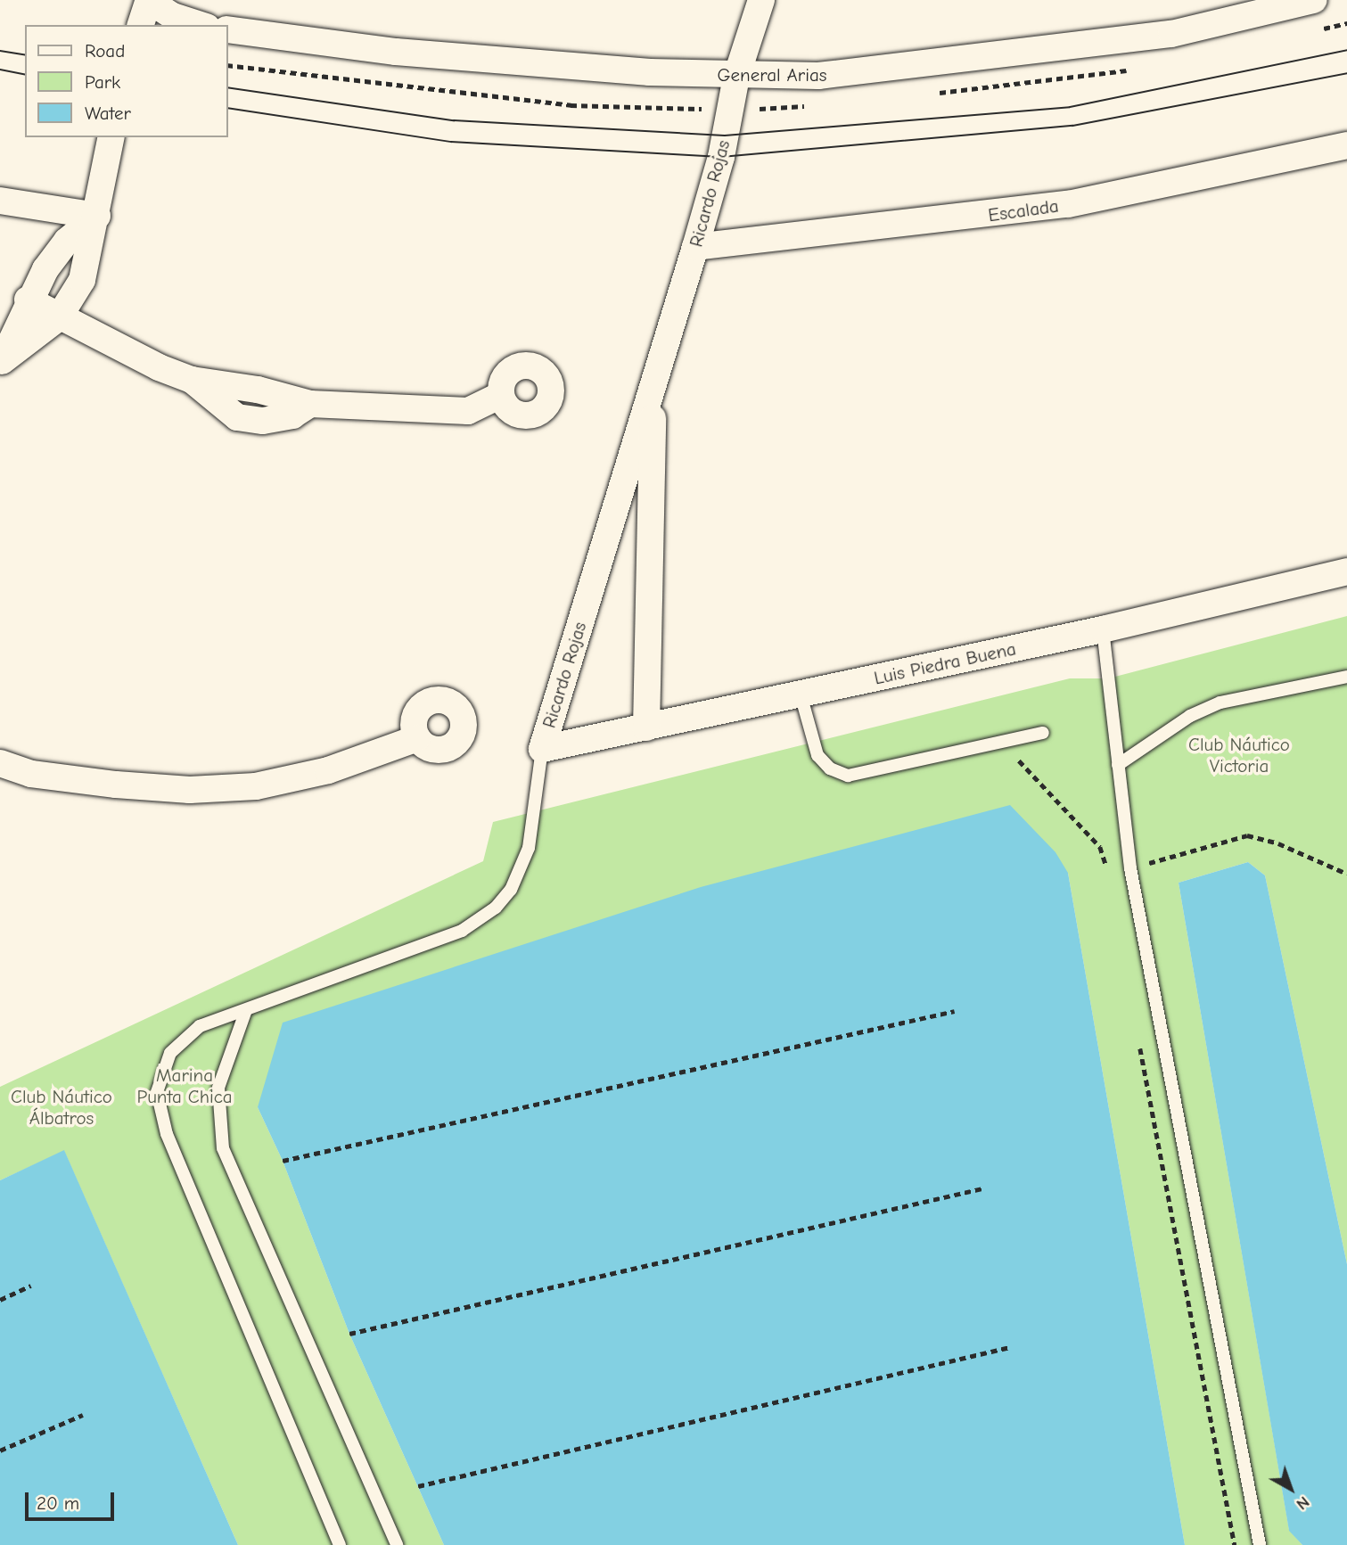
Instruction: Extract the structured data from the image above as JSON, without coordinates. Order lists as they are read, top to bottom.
{
  "streets": {
    "street": [
      "General Arias",
      "Ricardo Rojas",
      "Escalada",
      "Luis Piedra Buena"
    ]
  },
  "crossings": [
    ["General Arias", "Ricardo Rojas"],
    ["Ricardo Rojas", "Escalada"],
    ["Ricardo Rojas", "Luis Piedra Buena"]
  ],
  "parks": ["Club Náutico Victoria", "Marina Punta Chica", "Club Náutico Álbatros"],
  "legend": ["Road", "Park", "Water"],
  "scale_bar": "20 m",
  "north": "bottom right"
}
